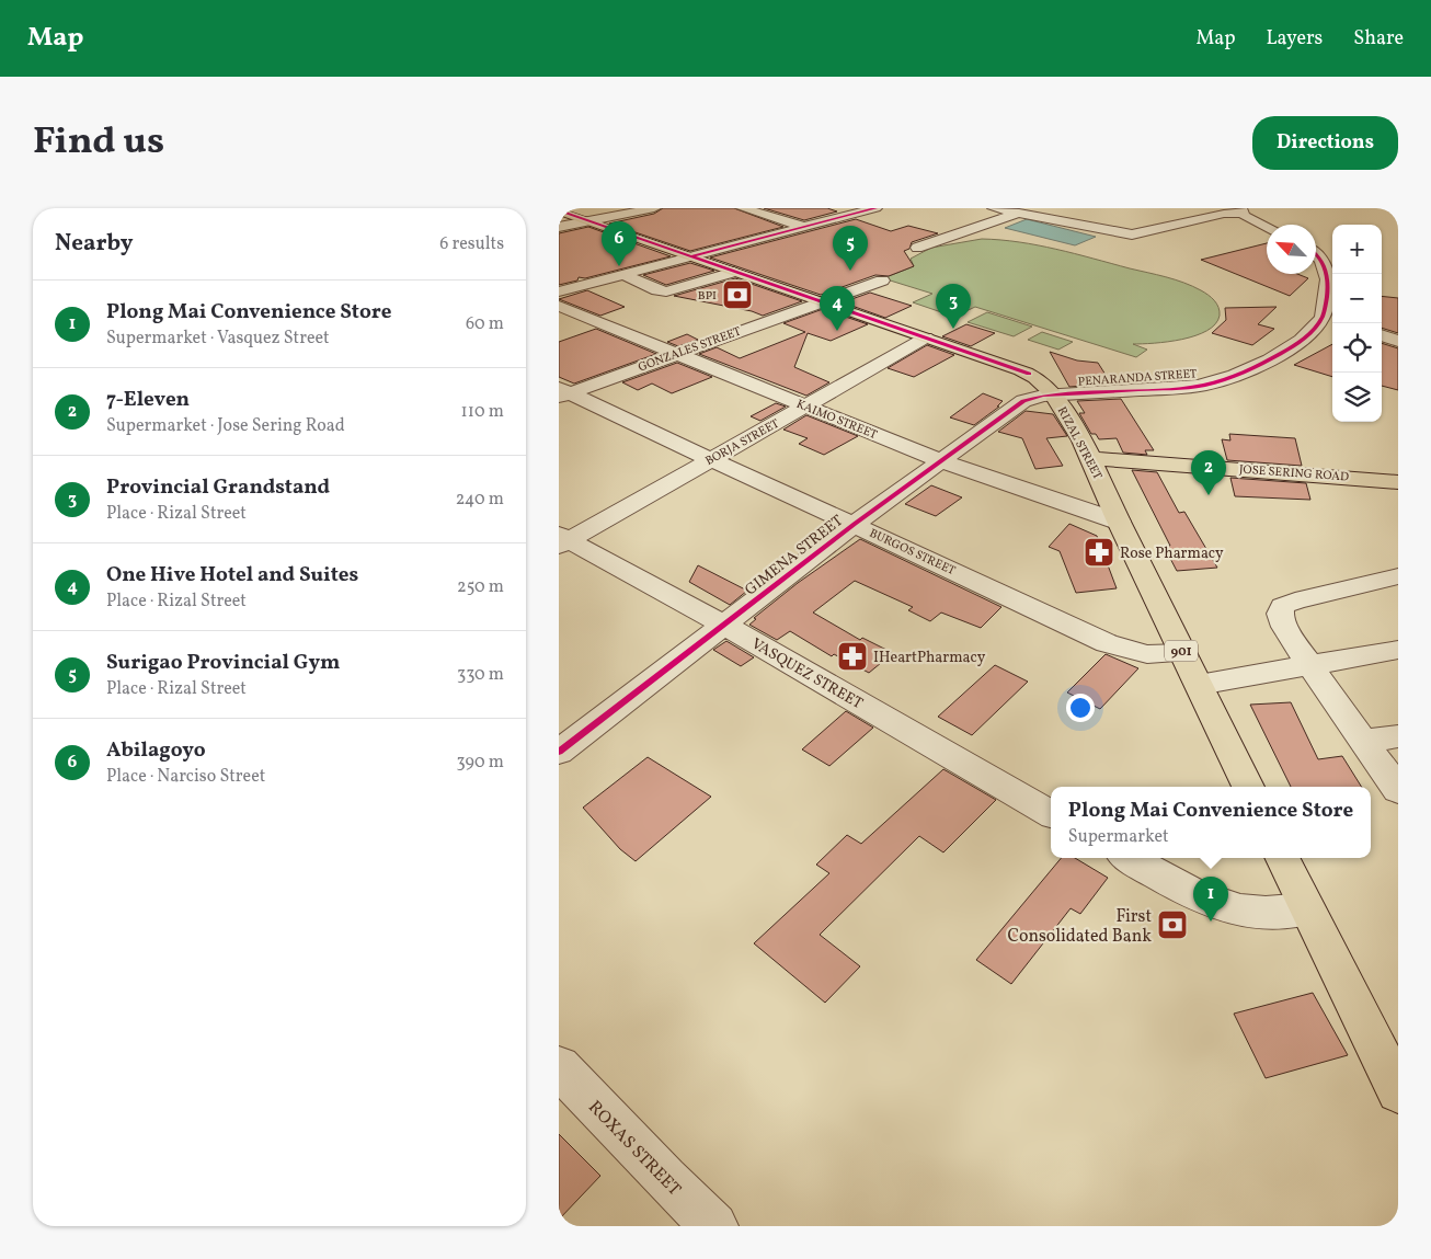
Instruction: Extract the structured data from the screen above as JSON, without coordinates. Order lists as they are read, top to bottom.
{
  "streets": {
    "main road": ["RIZAL STREET", "JOSE SERING ROAD", "901"],
    "street": [
      "GONZALES STREET",
      "PENARANDA STREET",
      "KAIMO STREET",
      "BORJA STREET",
      "BURGOS STREET",
      "GIMENA STREET",
      "VASQUEZ STREET",
      "ROXAS STREET"
    ]
  },
  "crossings": [
    ["GONZALES STREET", "KAIMO STREET"],
    ["GONZALES STREET", "RIZAL STREET"],
    ["GONZALES STREET", "BURGOS STREET"],
    ["PENARANDA STREET", "RIZAL STREET"],
    ["PENARANDA STREET", "GIMENA STREET"],
    ["KAIMO STREET", "BORJA STREET"],
    ["KAIMO STREET", "RIZAL STREET"],
    ["KAIMO STREET", "GIMENA STREET"],
    ["BORJA STREET", "RIZAL STREET"],
    ["BORJA STREET", "BURGOS STREET"],
    ["BORJA STREET", "VASQUEZ STREET"],
    ["RIZAL STREET", "JOSE SERING ROAD"],
    ["RIZAL STREET", "BURGOS STREET"],
    ["RIZAL STREET", "GIMENA STREET"],
    ["BURGOS STREET", "GIMENA STREET"],
    ["GIMENA STREET", "VASQUEZ STREET"]
  ],
  "places": {
    "bank": ["BPI", "First Consolidated Bank"],
    "pharmacy": ["Rose Pharmacy", "IHeartPharmacy"]
  },
  "north": "top left",
  "page": {
    "header": "Map",
    "nav": ["Map", "Layers", "Share"],
    "title": "Find us",
    "buttons": "Directions",
    "heading": ["Nearby", "6 results"],
    "pins": [
      "6",
      "5",
      "3",
      "4",
      "2",
      "1"
    ],
    "map_buttons": ["+", "−"],
    "list": [
      {
        "mark": "1",
        "name": "Plong Mai Convenience Store",
        "note": "Supermarket · Vasquez Street",
        "value": "60 m"
      },
      {
        "mark": "2",
        "name": "7-Eleven",
        "note": "Supermarket · Jose Sering Road",
        "value": "110 m"
      },
      {
        "mark": "3",
        "name": "Provincial Grandstand",
        "note": "Place · Rizal Street",
        "value": "240 m"
      },
      {
        "mark": "4",
        "name": "One Hive Hotel and Suites",
        "note": "Place · Rizal Street",
        "value": "250 m"
      },
      {
        "mark": "5",
        "name": "Surigao Provincial Gym",
        "note": "Place · Rizal Street",
        "value": "330 m"
      },
      {
        "mark": "6",
        "name": "Abilagoyo",
        "note": "Place · Narciso Street",
        "value": "390 m"
      }
    ],
    "popup": ["Plong Mai Convenience Store", "Supermarket"]
  }
}
